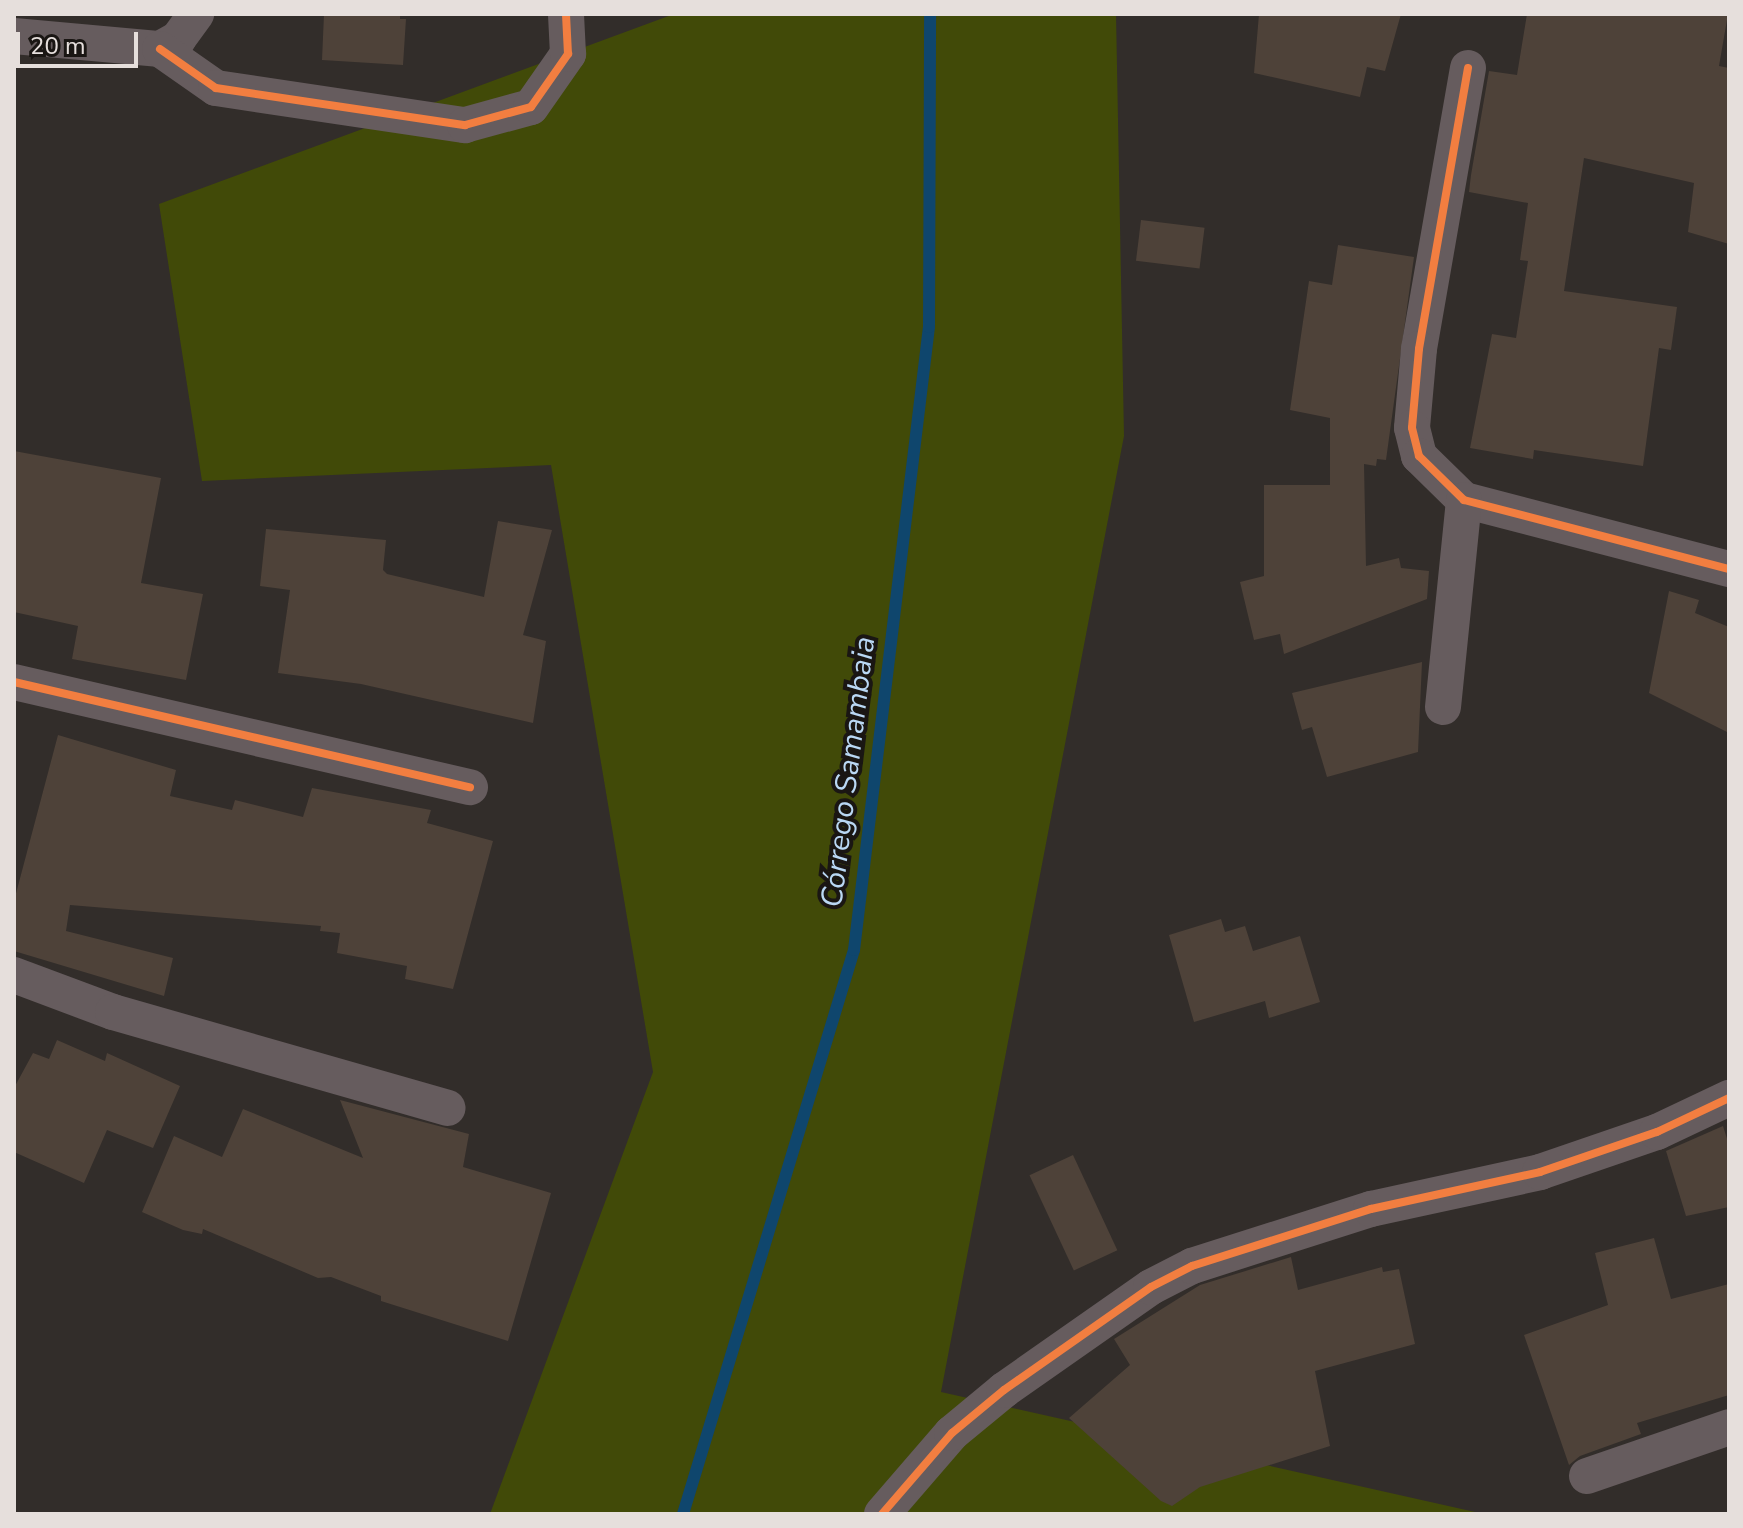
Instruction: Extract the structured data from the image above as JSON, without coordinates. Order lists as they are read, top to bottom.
{
  "water": ["Córrego Samambaia"],
  "scale_bar": "20 m"
}
